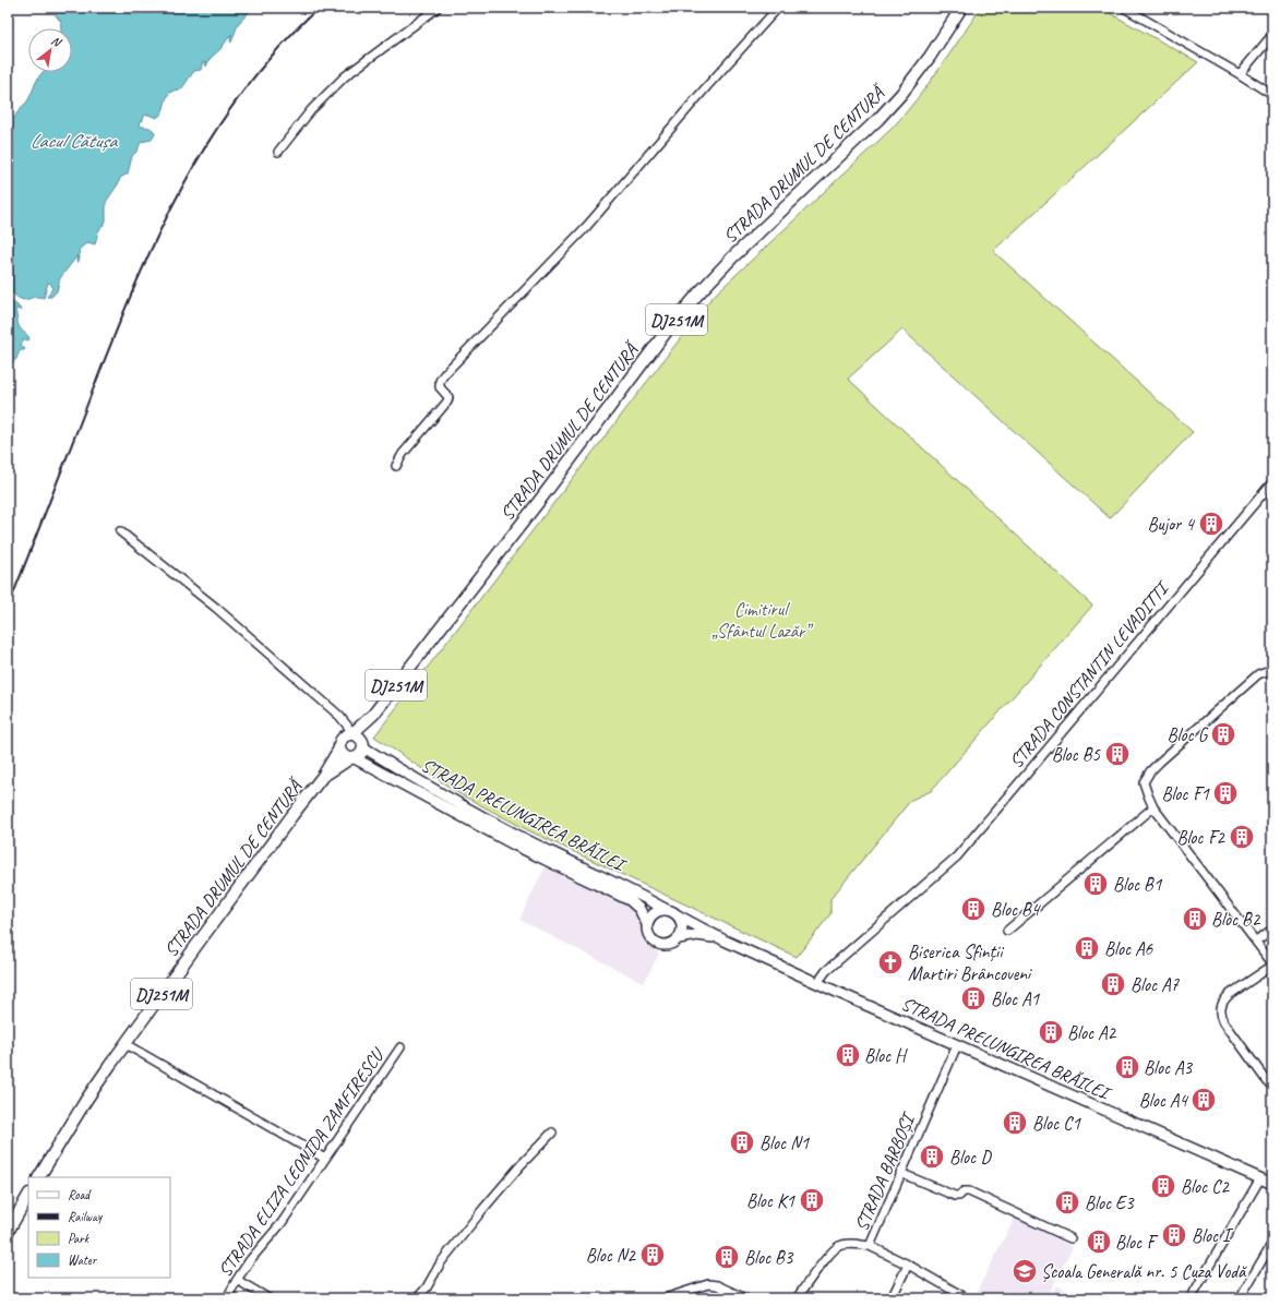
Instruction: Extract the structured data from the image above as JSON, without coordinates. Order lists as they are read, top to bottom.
{
  "streets": {
    "highway": ["STRADA DRUMUL DE CENTURĂ", "DJ251M"],
    "main road": ["STRADA PRELUNGIREA BRĂILEI"],
    "street": ["STRADA CONSTANTIN LEVADITTI", "STRADA ELIZA LEONIDA ZAMFIRESCU", "STRADA BARBOȘI"]
  },
  "crossings": [
    ["STRADA CONSTANTIN LEVADITTI", "STRADA PRELUNGIREA BRĂILEI"],
    ["STRADA PRELUNGIREA BRĂILEI", "STRADA BARBOȘI"]
  ],
  "water": ["Lacul Cătușa"],
  "parks": ["Cimitirul „Sfântul Lazăr”"],
  "places": {
    "building": [
      "Bujor 4",
      "Bloc G",
      "Bloc B5",
      "Bloc F1",
      "Bloc F2",
      "Bloc B1",
      "Bloc B4",
      "Bloc B2",
      "Bloc A6",
      "Bloc A7",
      "Bloc A1",
      "Bloc A2",
      "Bloc H",
      "Bloc A3",
      "Bloc A4",
      "Bloc C1",
      "Bloc N1",
      "Bloc D",
      "Bloc C2",
      "Bloc K1",
      "Bloc E3",
      "Bloc I",
      "Bloc F",
      "Bloc N2",
      "Bloc B3"
    ],
    "church": ["Biserica Sfinții Martiri Brâncoveni"],
    "school or university": ["Școala Generală nr. 5 Cuza Vodă"]
  },
  "legend": [
    "Road",
    "Railway",
    "Park",
    "Water"
  ],
  "north": "top right"
}
